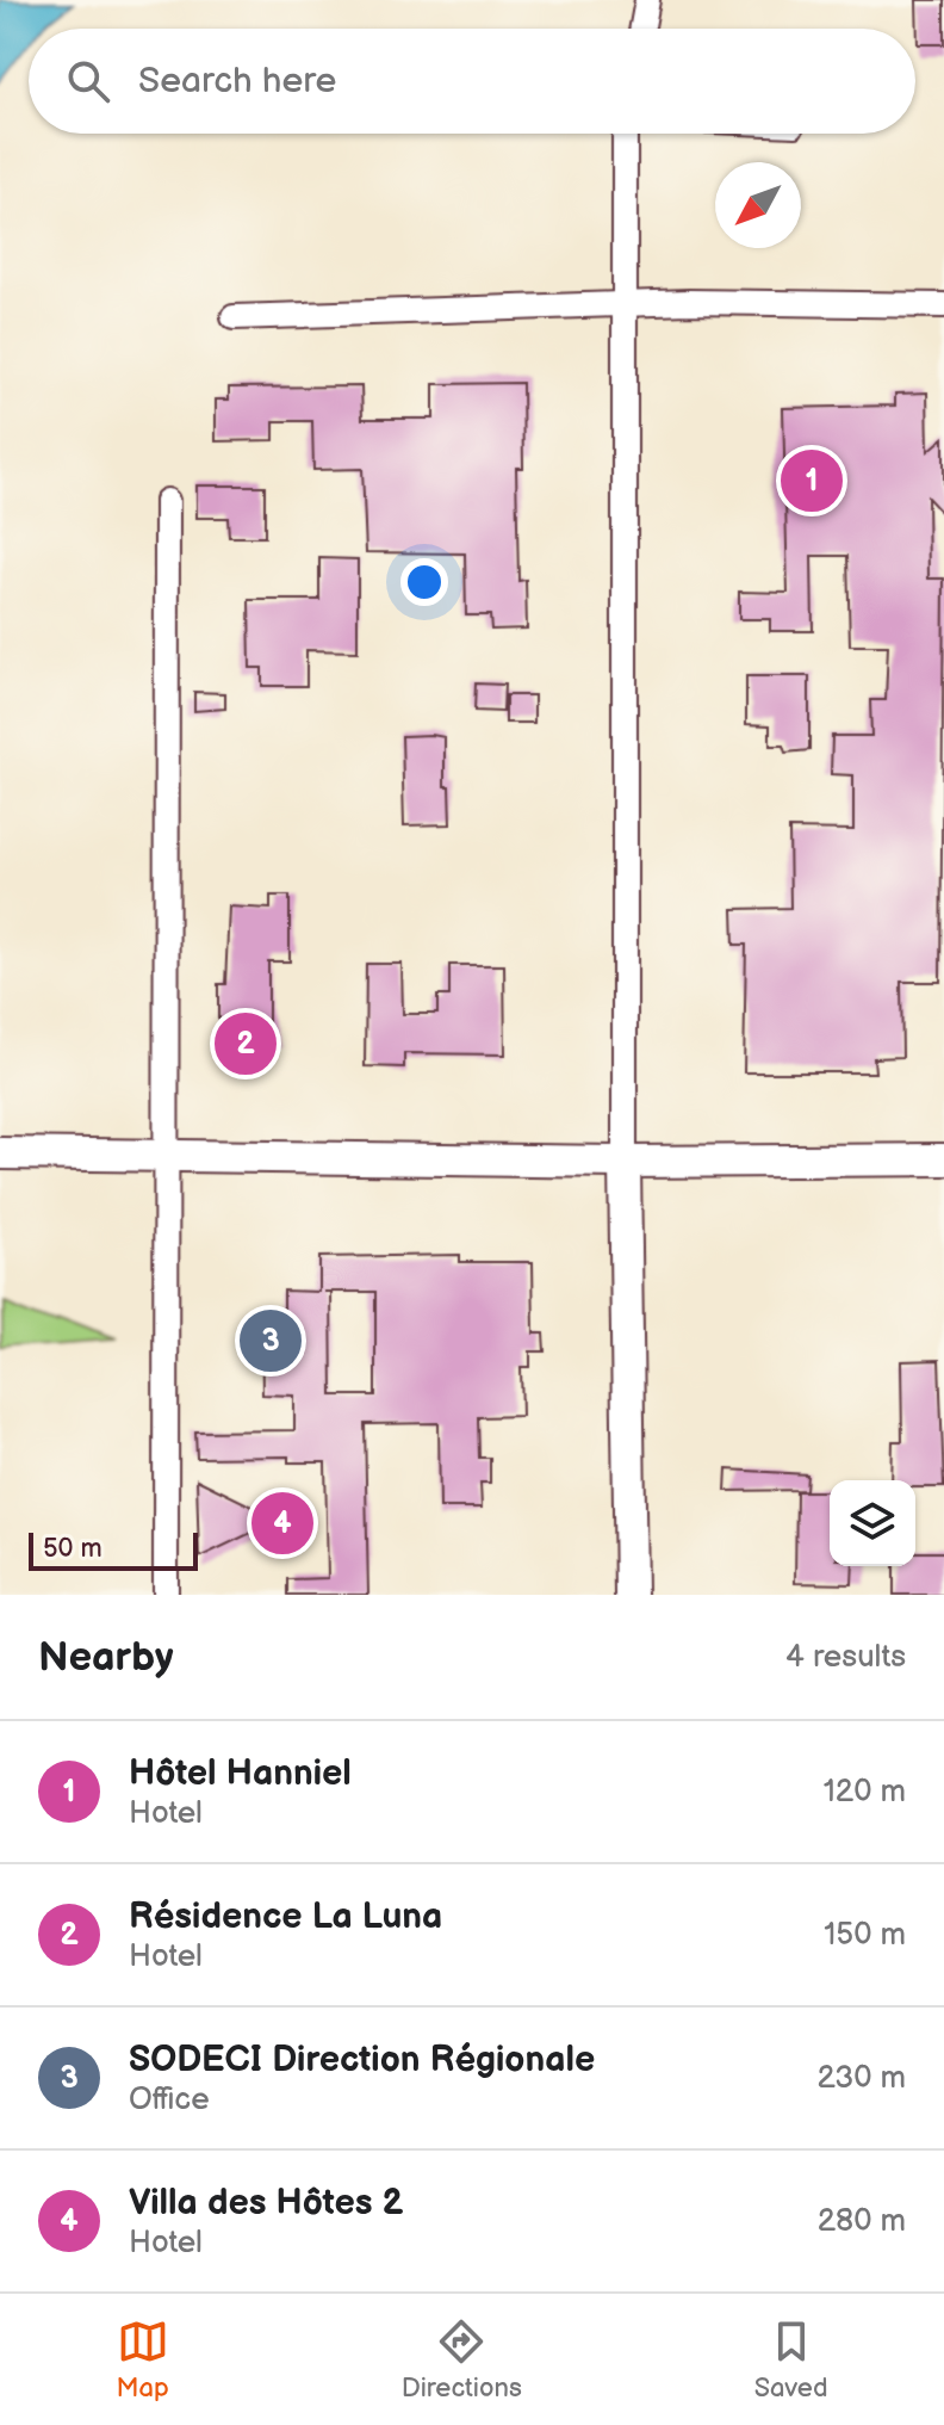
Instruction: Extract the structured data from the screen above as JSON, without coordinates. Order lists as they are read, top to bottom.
{
  "scale_bar": "50 m",
  "north": "bottom left",
  "page": {
    "search": "Search here",
    "pins": [
      "1",
      "2",
      "3",
      "4"
    ],
    "scale": "50 m",
    "heading": ["Nearby", "4 results"],
    "list": [
      {
        "mark": "1",
        "name": "Hôtel Hanniel",
        "note": "Hotel",
        "value": "120 m"
      },
      {
        "mark": "2",
        "name": "Résidence La Luna",
        "note": "Hotel",
        "value": "150 m"
      },
      {
        "mark": "3",
        "name": "SODECI Direction Régionale",
        "note": "Office",
        "value": "230 m"
      },
      {
        "mark": "4",
        "name": "Villa des Hôtes 2",
        "note": "Hotel",
        "value": "280 m"
      }
    ],
    "nav": ["Map", "Directions", "Saved"]
  }
}
